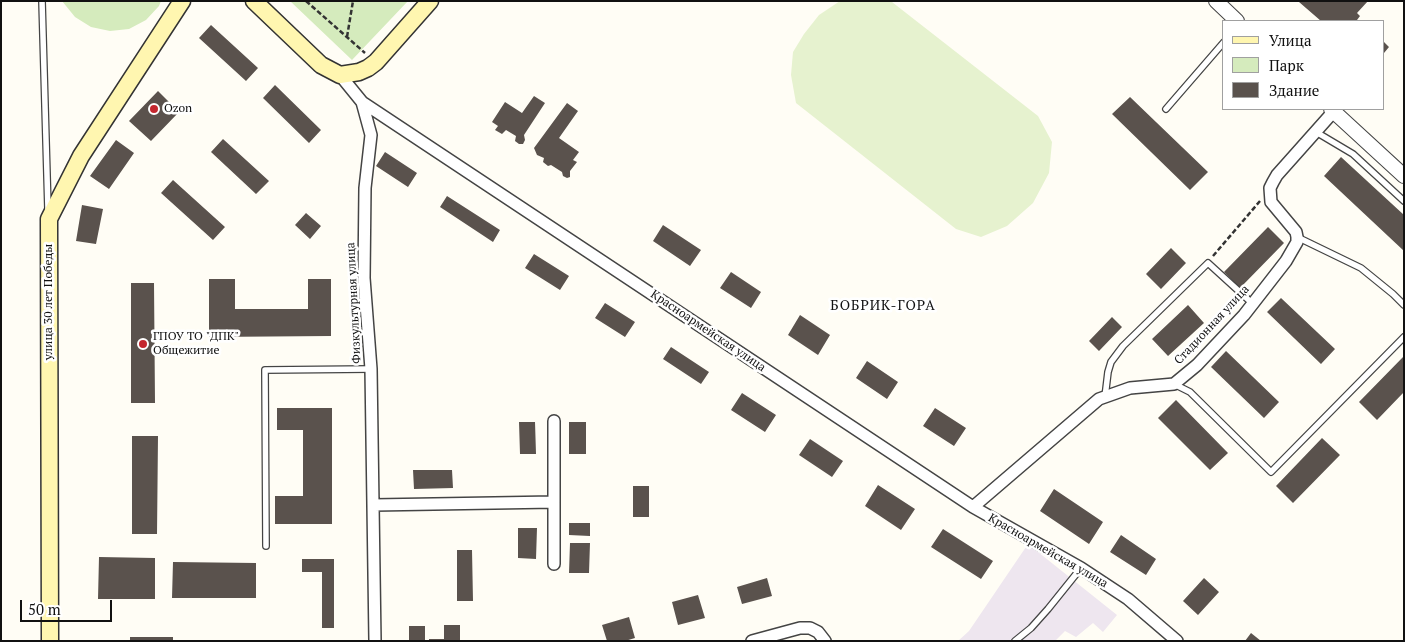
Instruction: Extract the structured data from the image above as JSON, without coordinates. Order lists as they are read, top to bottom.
{
  "streets": {
    "main road": ["улица 30 лет Победы", "Красноармейская улица"],
    "street": ["Физкультурная улица", "Стадионная улица"]
  },
  "crossings": [
    ["Физкультурная улица", "Красноармейская улица"],
    ["Стадионная улица", "Красноармейская улица"]
  ],
  "districts": ["БОБРИК-ГОРА"],
  "places": ["Ozon", "ГПОУ ТО \"ДПК\" Общежитие"],
  "legend": ["Улица", "Парк", "Здание"],
  "scale_bar": "50 m"
}
